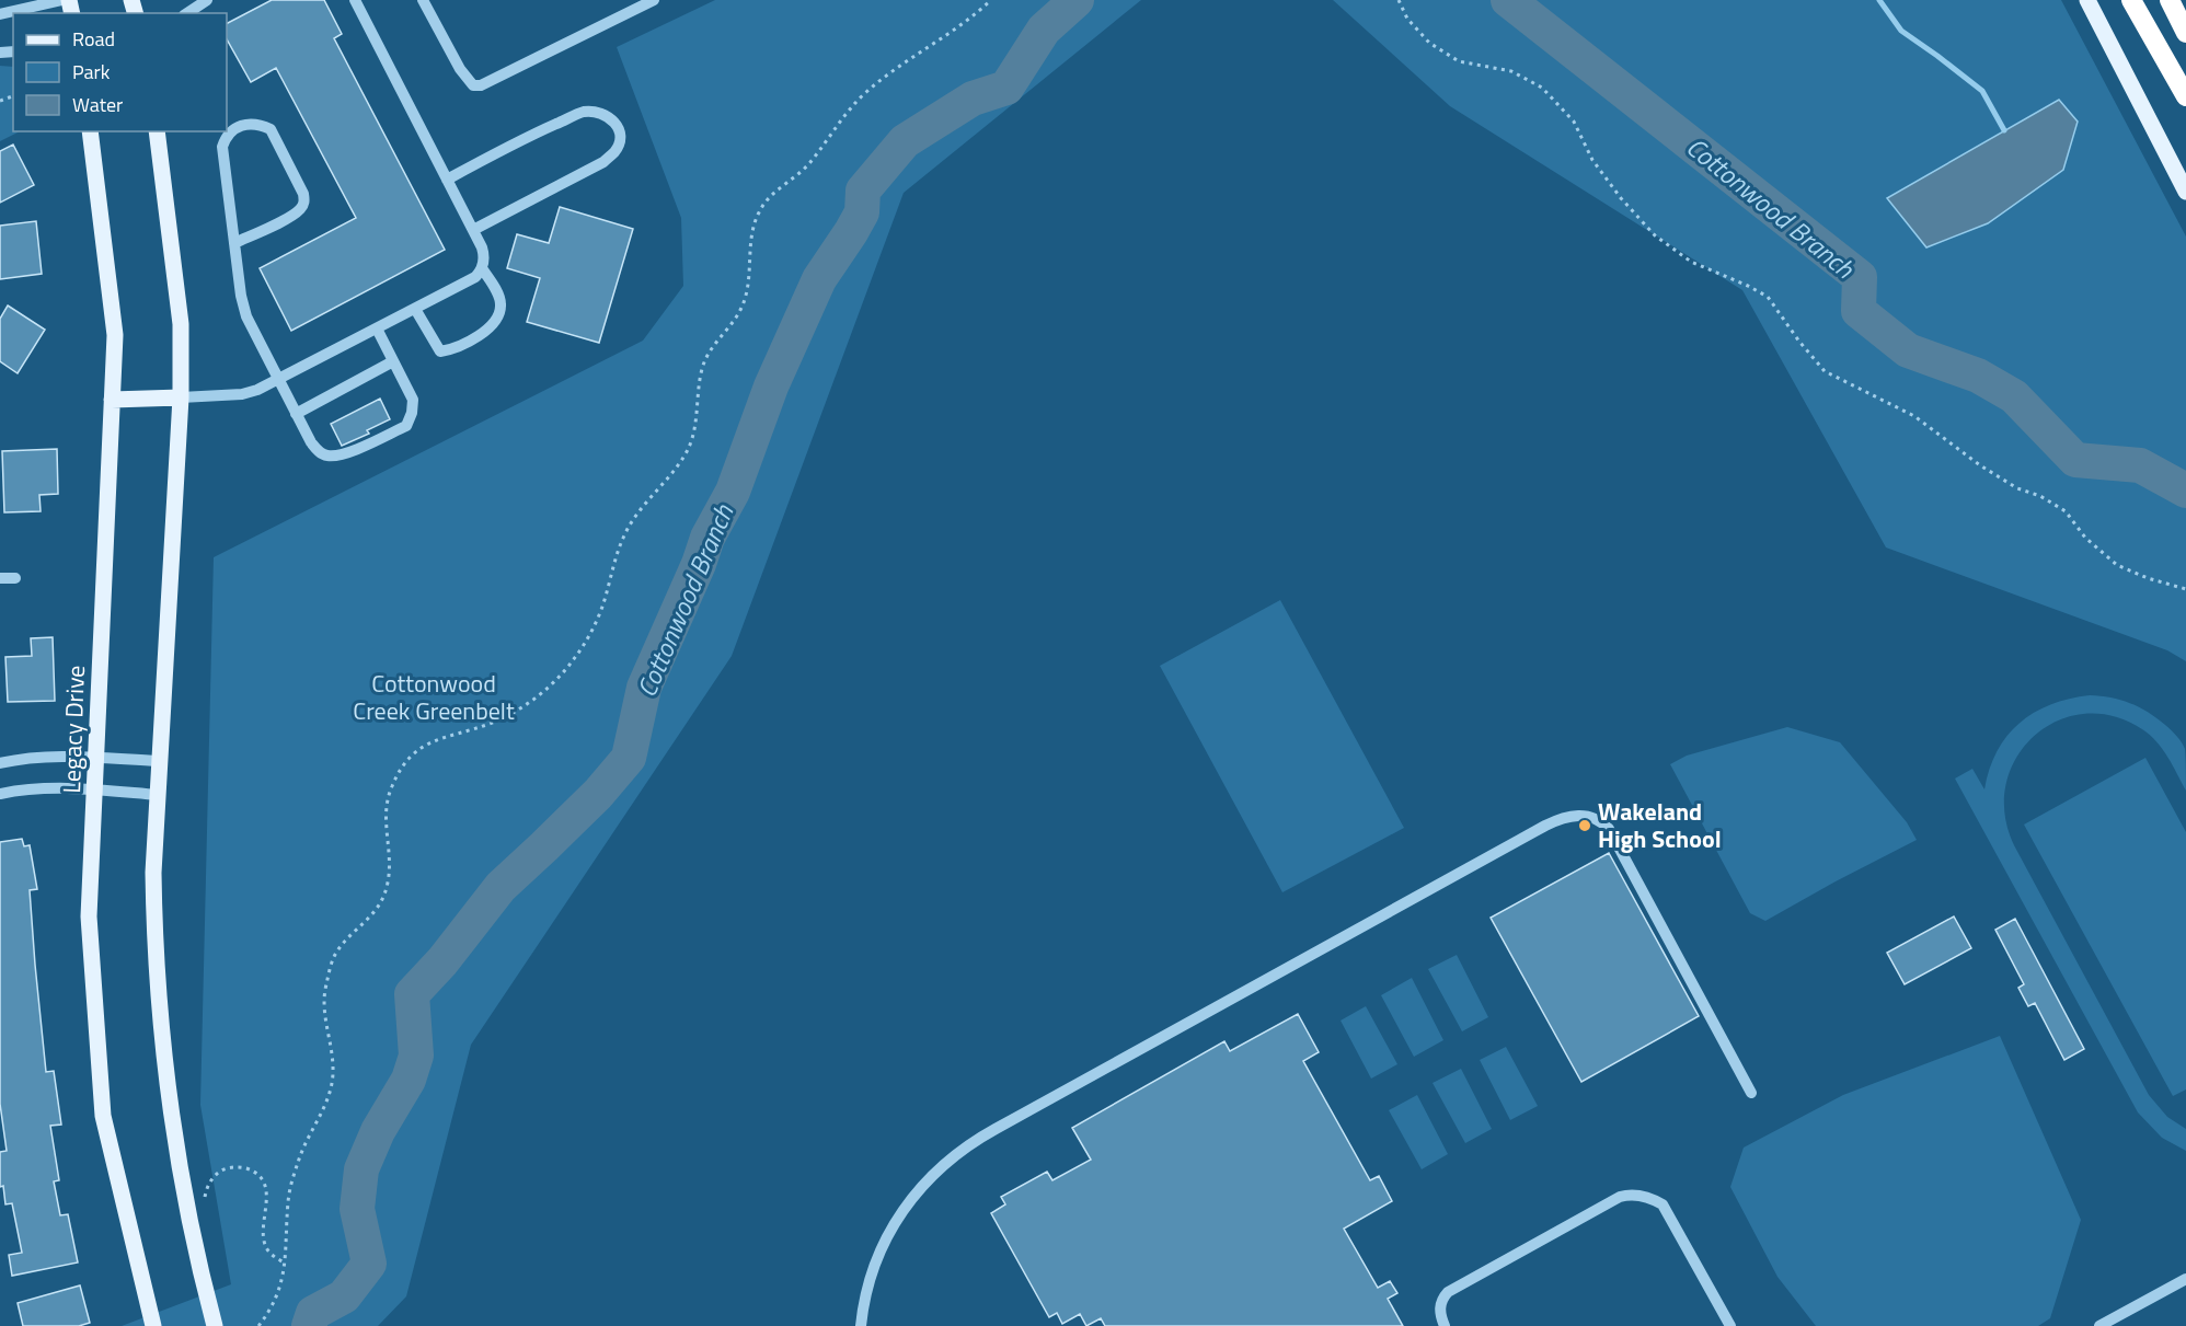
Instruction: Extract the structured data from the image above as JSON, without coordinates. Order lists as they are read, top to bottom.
{
  "streets": {
    "main road": ["Legacy Drive"]
  },
  "water": ["Cottonwood Branch"],
  "parks": ["Cottonwood Creek Greenbelt"],
  "places": ["Wakeland High School"],
  "legend": ["Road", "Park", "Water"]
}
